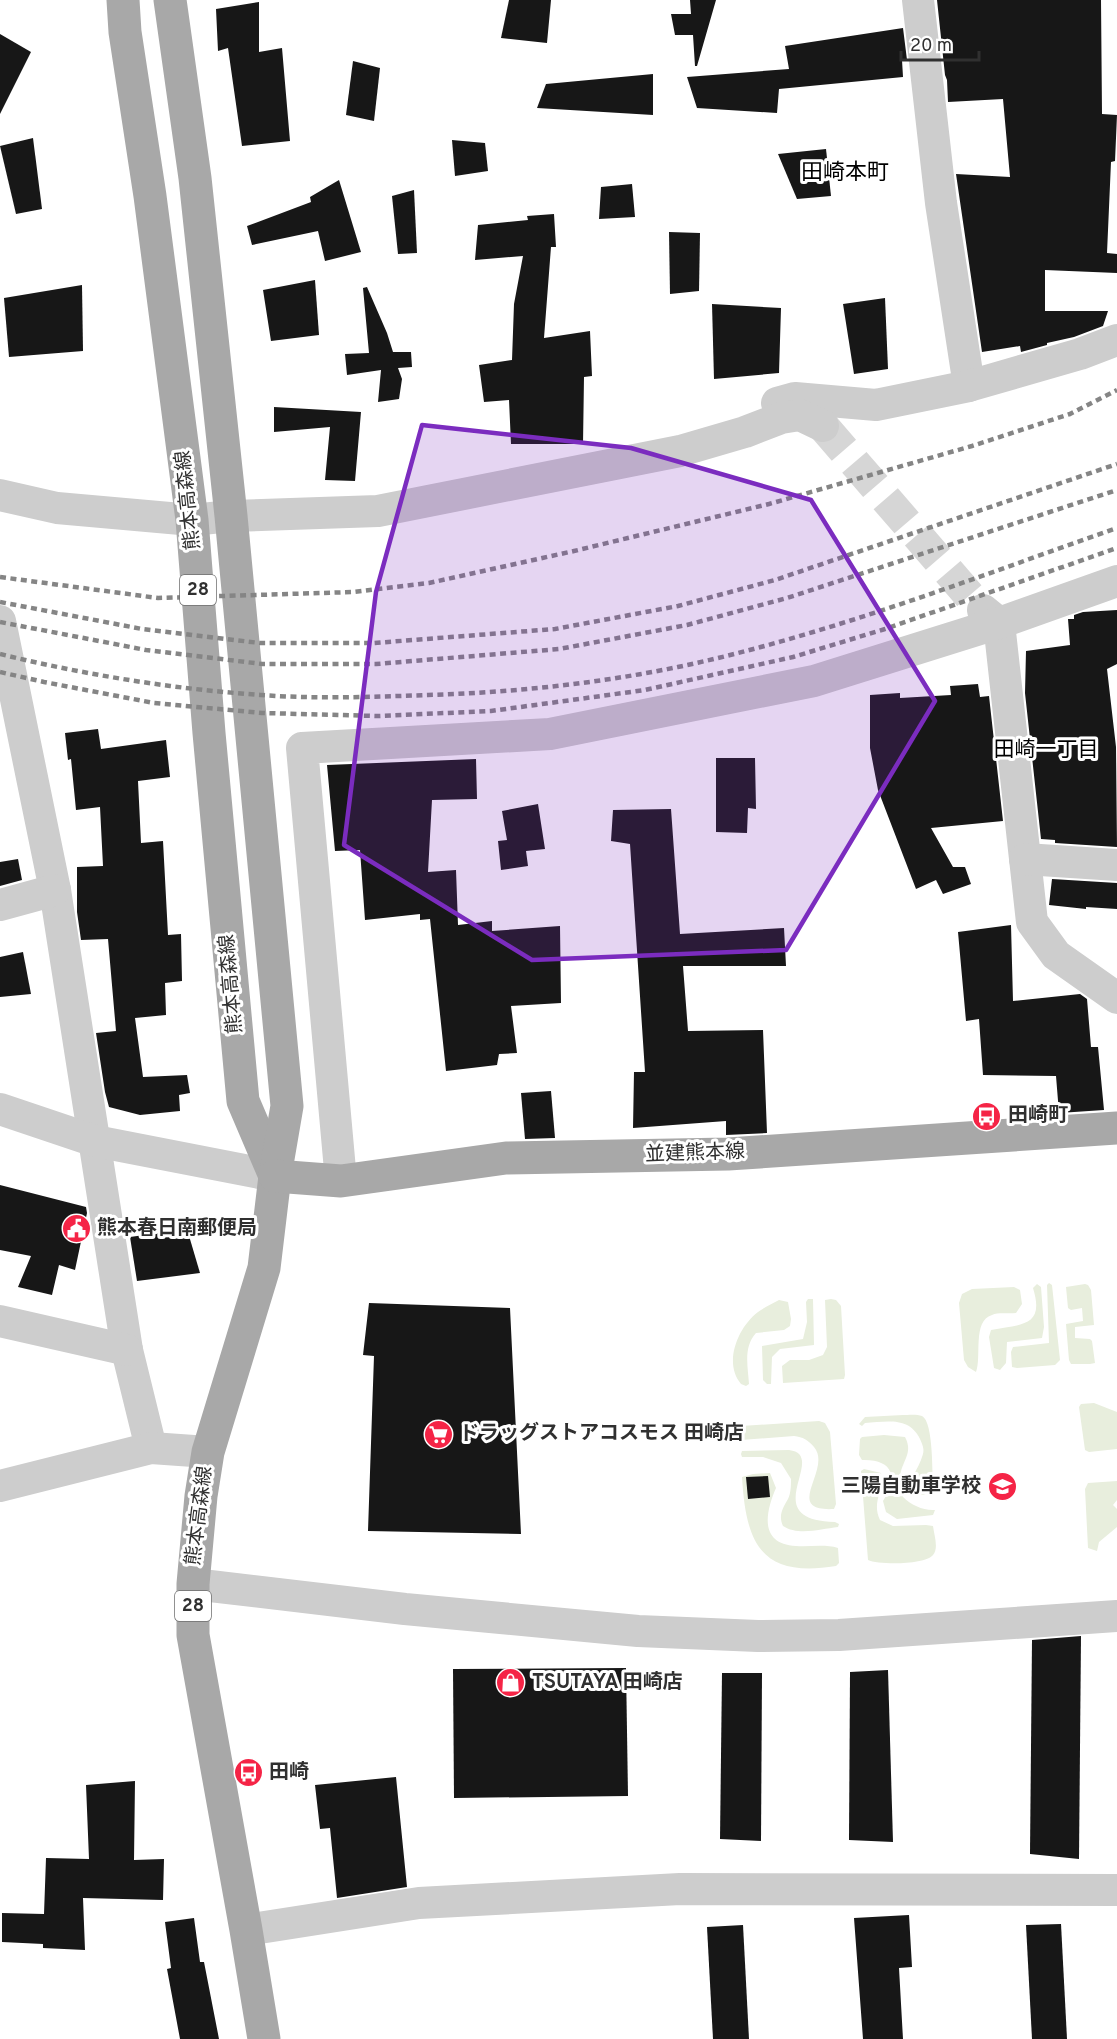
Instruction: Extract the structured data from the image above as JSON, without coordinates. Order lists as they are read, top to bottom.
{
  "streets": {
    "main road": ["熊本高森線", "28", "並建熊本線"]
  },
  "crossings": [
    ["熊本高森線", "並建熊本線"]
  ],
  "districts": ["田崎本町", "田崎一丁目"],
  "places": {
    "bus stop": ["田崎町", "田崎"],
    "public building": ["熊本春日南郵便局"],
    "supermarket": ["ドラッグストアコスモス 田崎店"],
    "school or university": ["三陽自動車学校"],
    "shop": ["TSUTAYA 田崎店"]
  },
  "scale_bar": "20 m"
}
